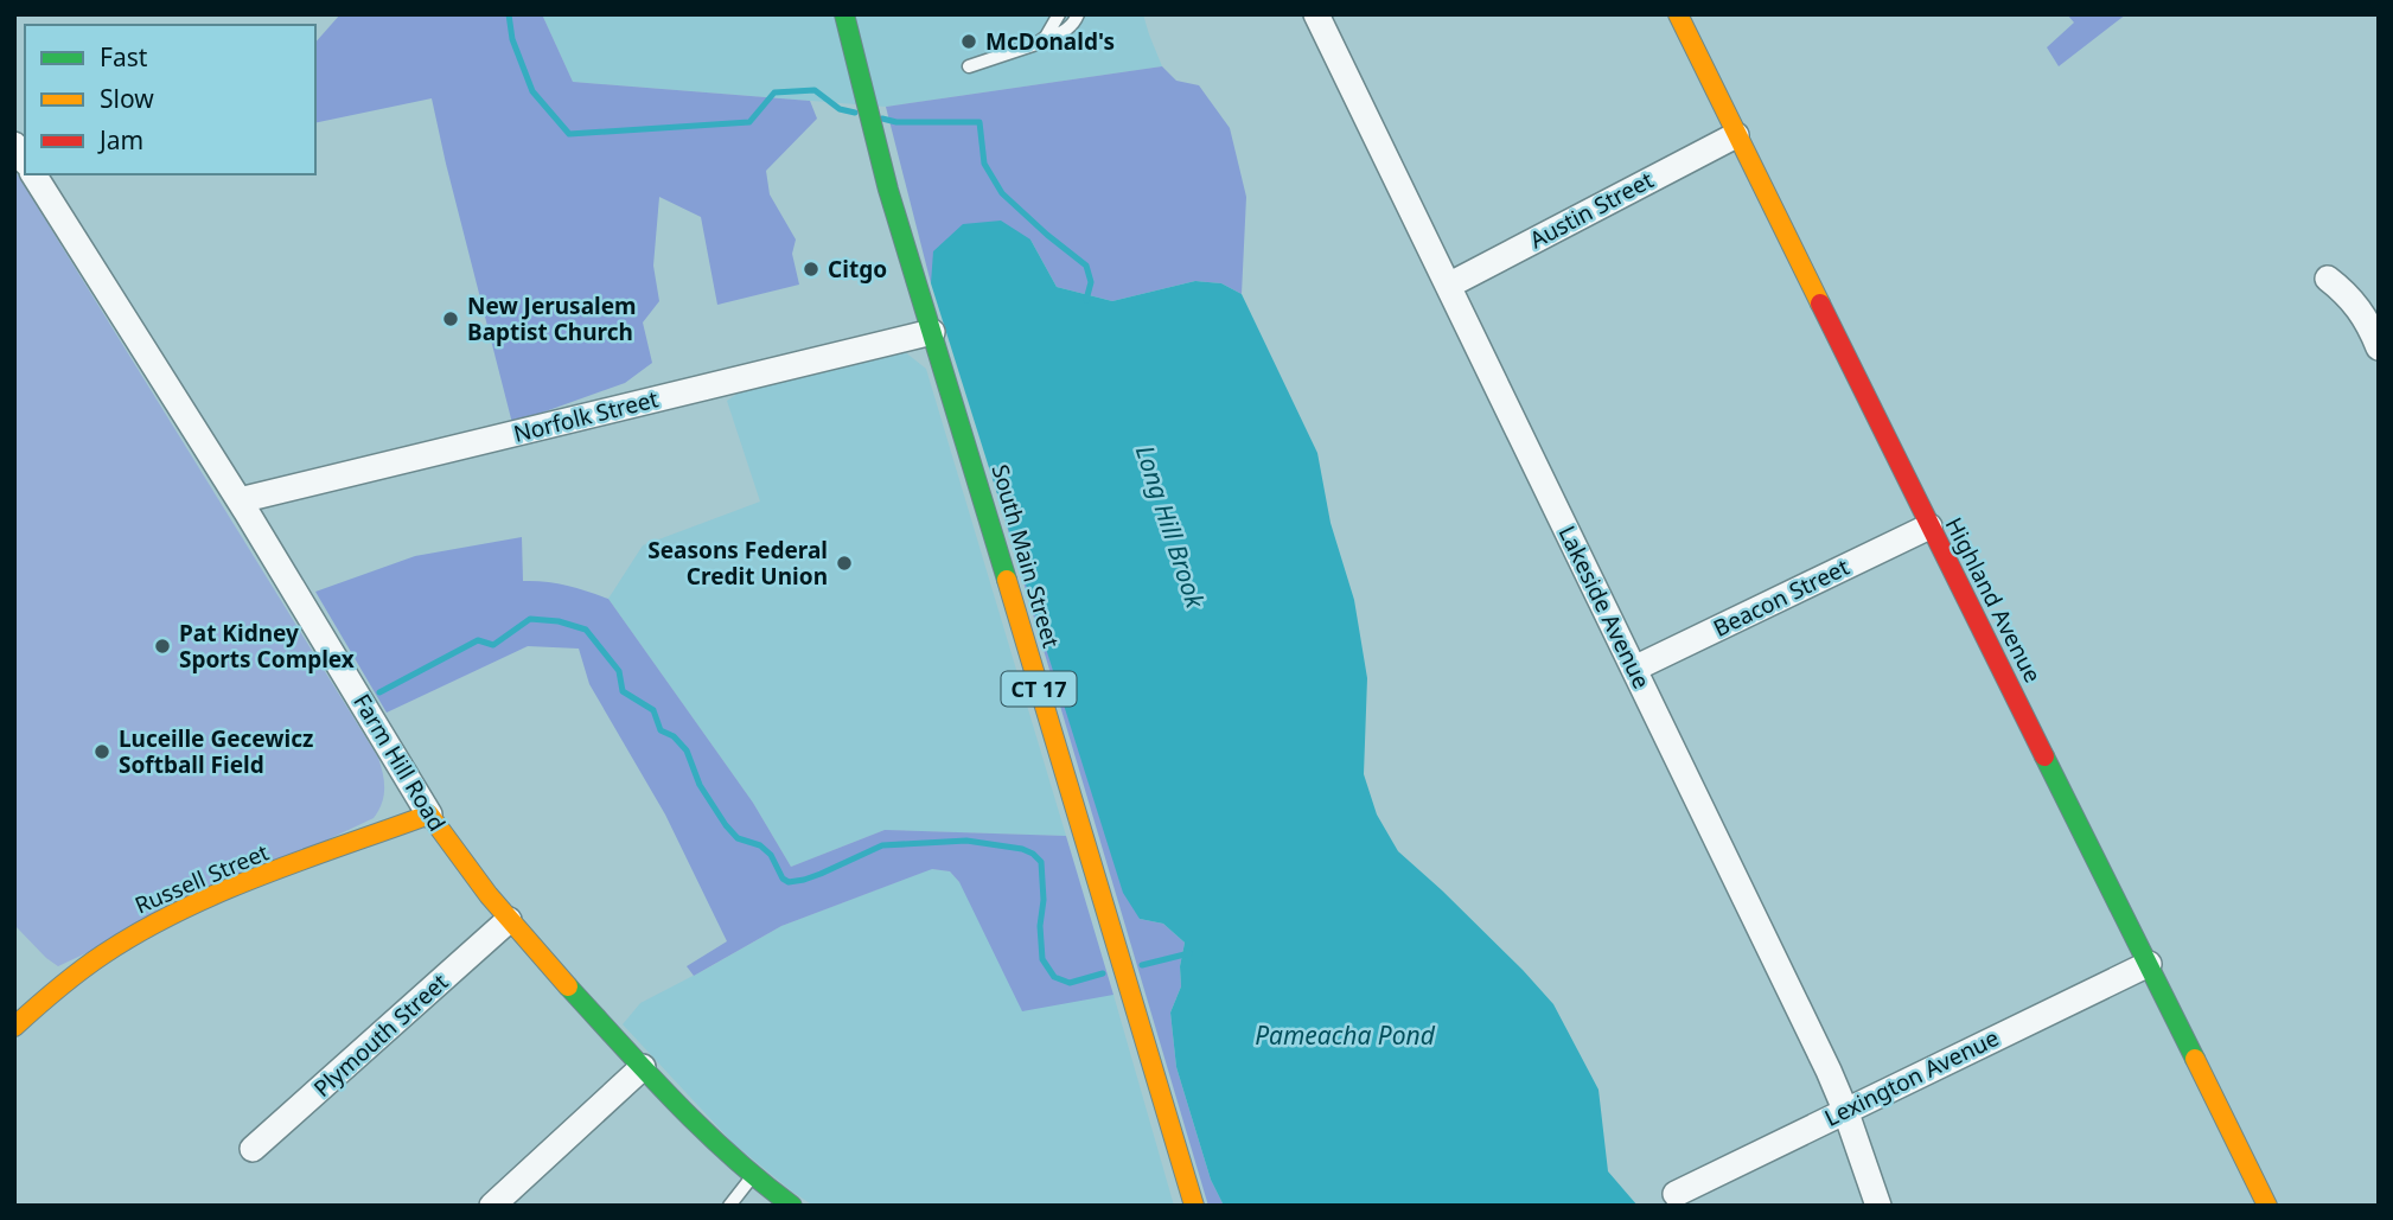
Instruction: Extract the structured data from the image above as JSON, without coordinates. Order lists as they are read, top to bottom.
{
  "streets": {
    "main road": [
      "South Main Street",
      "Highland Avenue",
      "CT 17",
      "Farm Hill Road",
      "Russell Street"
    ],
    "street": [
      "Austin Street",
      "Norfolk Street",
      "Beacon Street",
      "Lakeside Avenue",
      "Plymouth Street",
      "Lexington Avenue"
    ]
  },
  "crossings": [
    ["Austin Street", "Highland Avenue"],
    ["Austin Street", "Lakeside Avenue"],
    ["Norfolk Street", "South Main Street"],
    ["Norfolk Street", "Farm Hill Road"],
    ["Beacon Street", "Highland Avenue"],
    ["Beacon Street", "Lakeside Avenue"],
    ["Highland Avenue", "Lexington Avenue"],
    ["Lakeside Avenue", "Lexington Avenue"],
    ["Farm Hill Road", "Russell Street"],
    ["Farm Hill Road", "Plymouth Street"]
  ],
  "water": ["Long Hill Brook", "Pameacha Pond"],
  "places": [
    "McDonald's",
    "Citgo",
    "New Jerusalem Baptist Church",
    "Seasons Federal Credit Union",
    "Pat Kidney Sports Complex",
    "Luceille Gecewicz Softball Field"
  ],
  "legend": ["Fast", "Slow", "Jam"]
}
